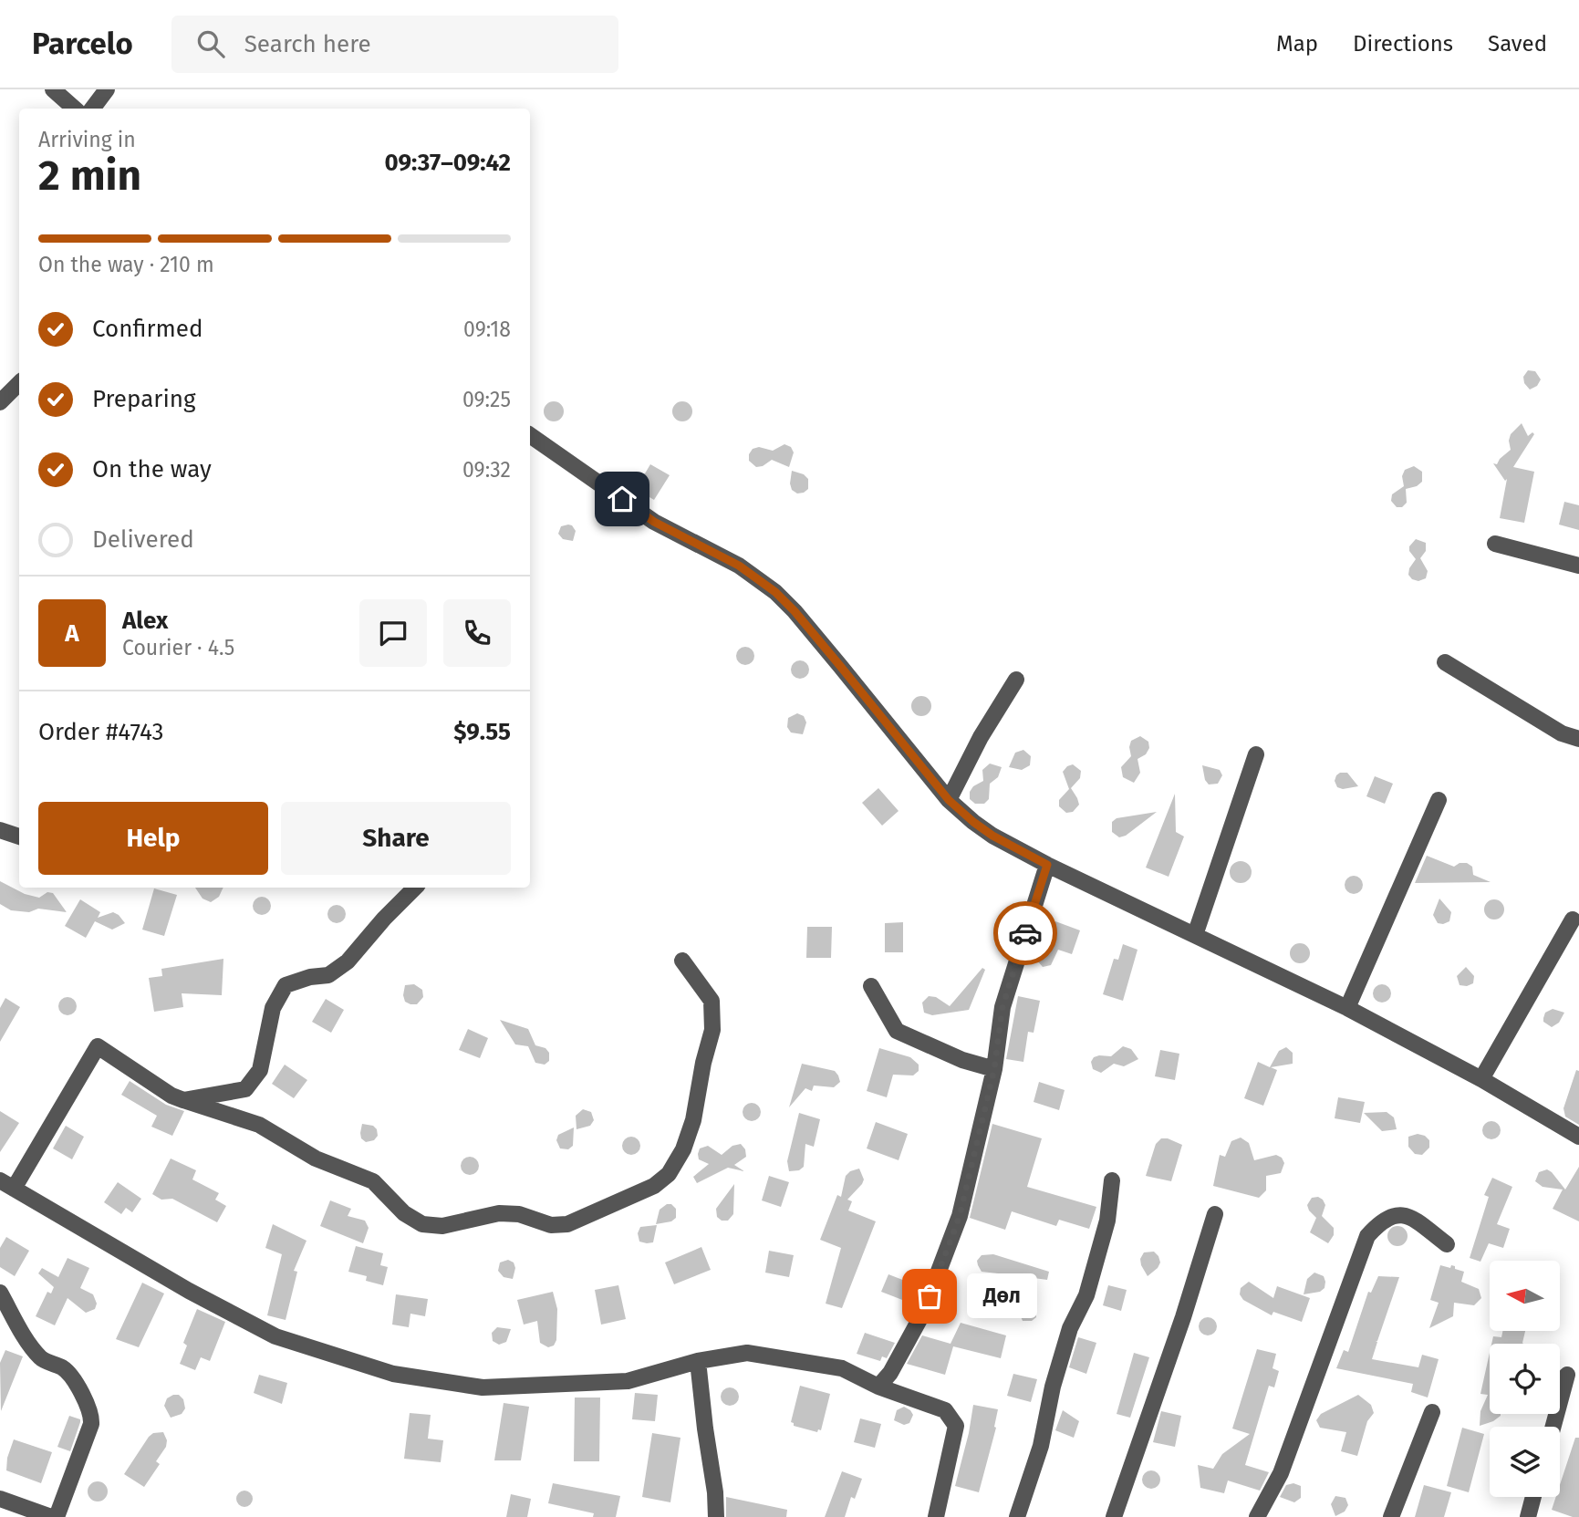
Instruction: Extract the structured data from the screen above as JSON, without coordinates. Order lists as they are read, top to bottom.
{
  "places": ["Дөл"],
  "north": "left",
  "page": {
    "header": "Parcelo",
    "search": "Search here",
    "nav": ["Map", "Directions", "Saved"],
    "heading": ["2 min", "Arriving in", "09:37–09:42"],
    "panel": [
      "Alex",
      "Courier · 4.5",
      "Order #4743",
      "$9.55"
    ],
    "bar": "On the way · 210 m",
    "list": [
      ["Confirmed", "09:18"],
      ["Preparing", "09:25"],
      ["On the way", "09:32"],
      "Delivered"
    ],
    "round": "A",
    "buttons": ["Help", "Share"],
    "bubble": "Дөл"
  }
}
